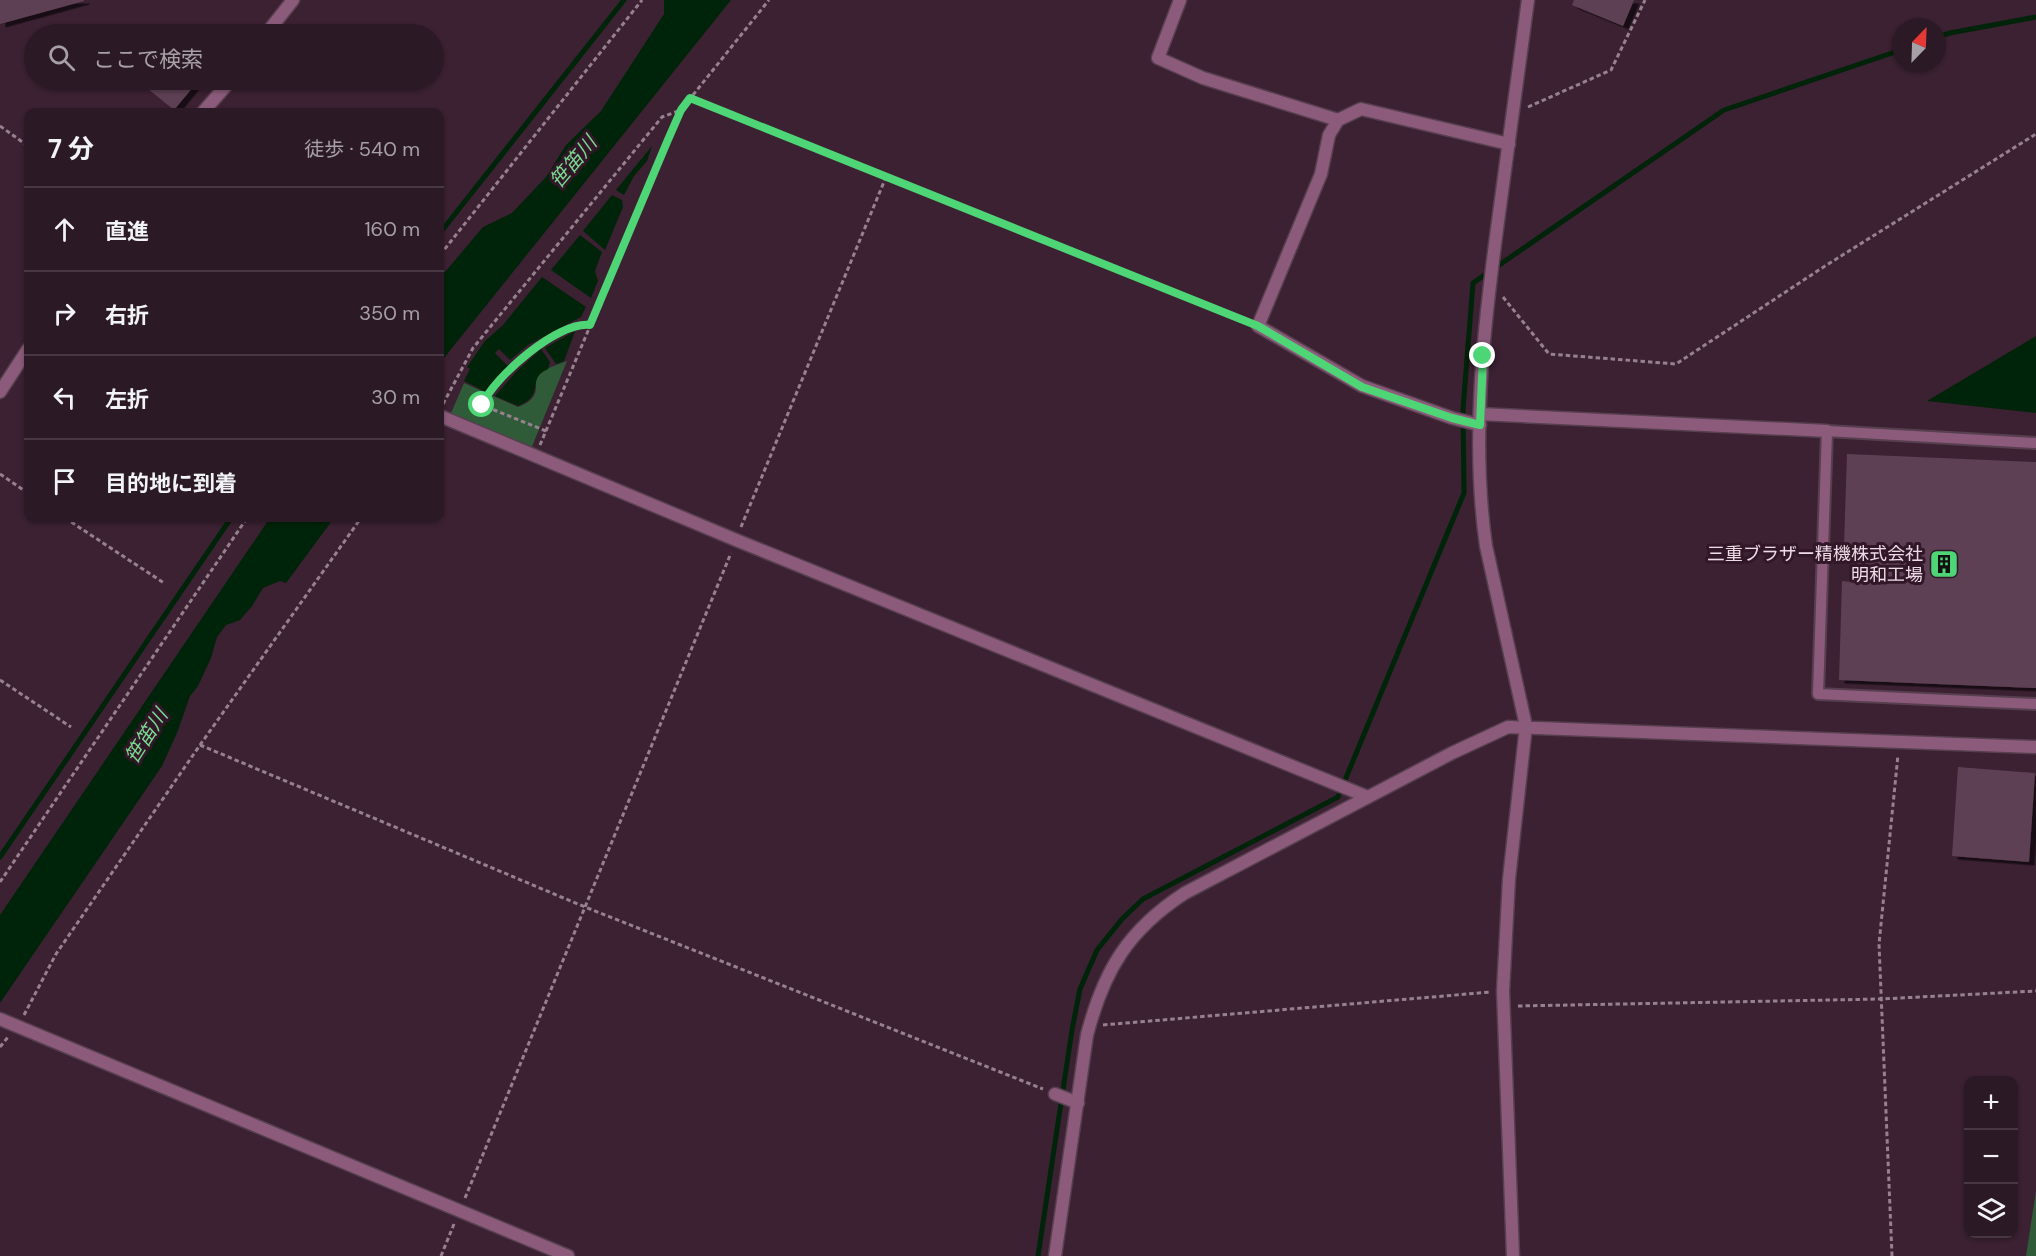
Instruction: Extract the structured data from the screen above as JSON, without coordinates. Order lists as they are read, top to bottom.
{
  "water": ["笹笛川"],
  "places": {
    "building": ["三重ブラザー精機株式会社 明和工場"]
  },
  "north": "top right",
  "page": {
    "search": "ここで検索",
    "heading": ["7 分", "徒歩 · 540 m"],
    "list": [
      ["直進", "160 m"],
      ["右折", "350 m"],
      ["左折", "30 m"],
      "目的地に到着"
    ],
    "map_buttons": ["+", "−"]
  }
}
